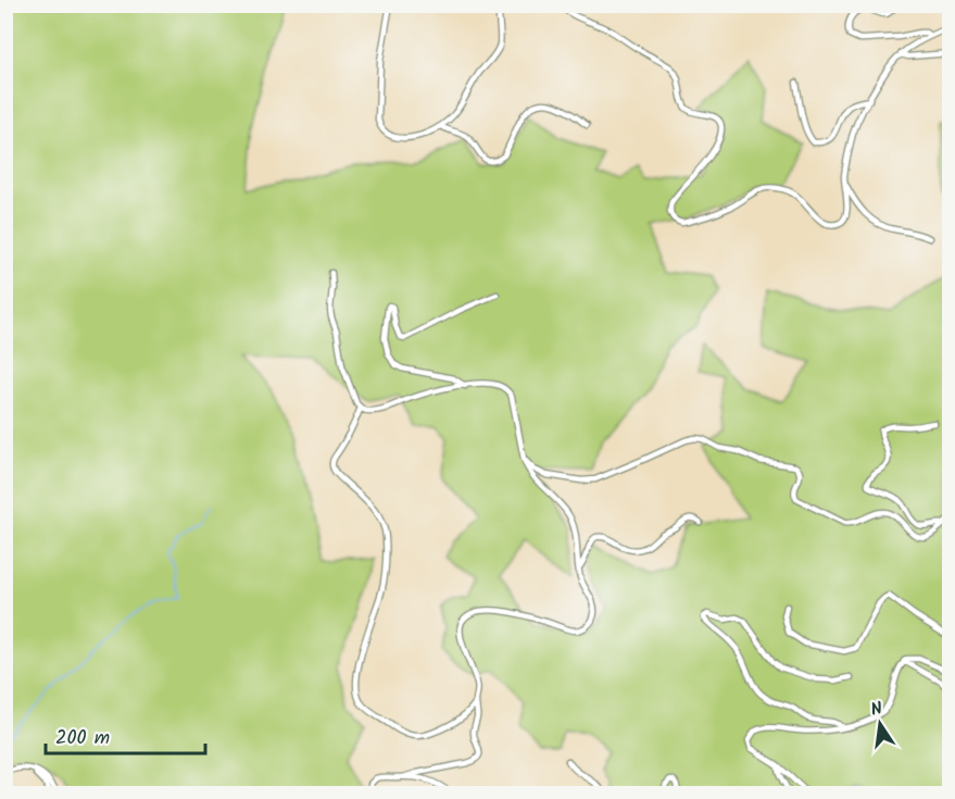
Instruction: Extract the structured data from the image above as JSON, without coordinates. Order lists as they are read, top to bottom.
{
  "scale_bar": "200 m",
  "north": "top"
}
